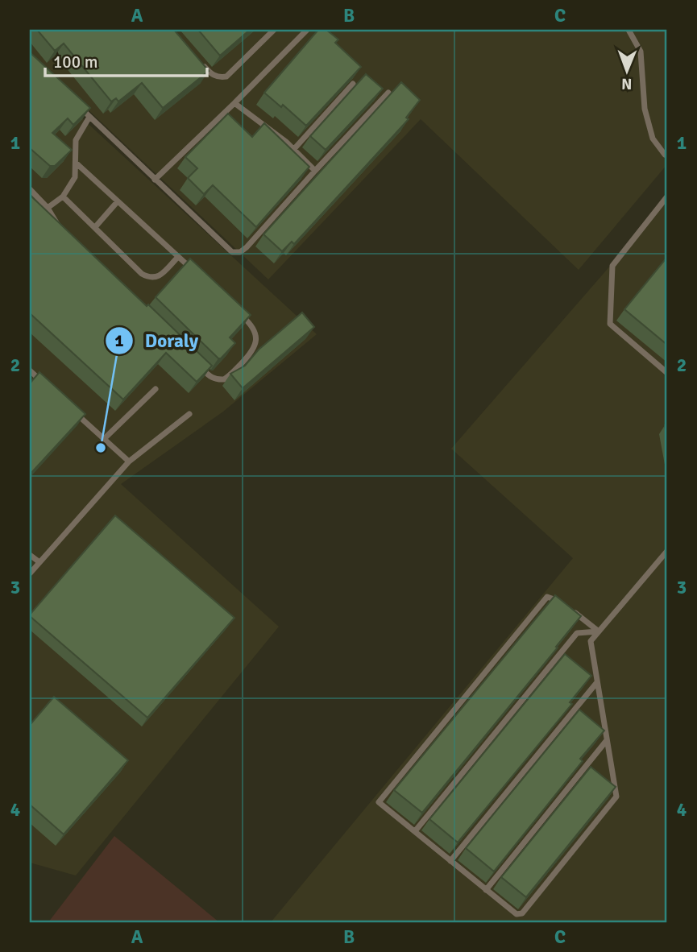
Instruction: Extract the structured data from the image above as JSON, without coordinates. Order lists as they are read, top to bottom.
{
  "places": ["Doraly"],
  "scale_bar": "100 m",
  "north": "bottom",
  "grid": {
    "columns": ["A", "B", "C"],
    "rows": [
      "1",
      "2",
      "3",
      "4"
    ]
  }
}
